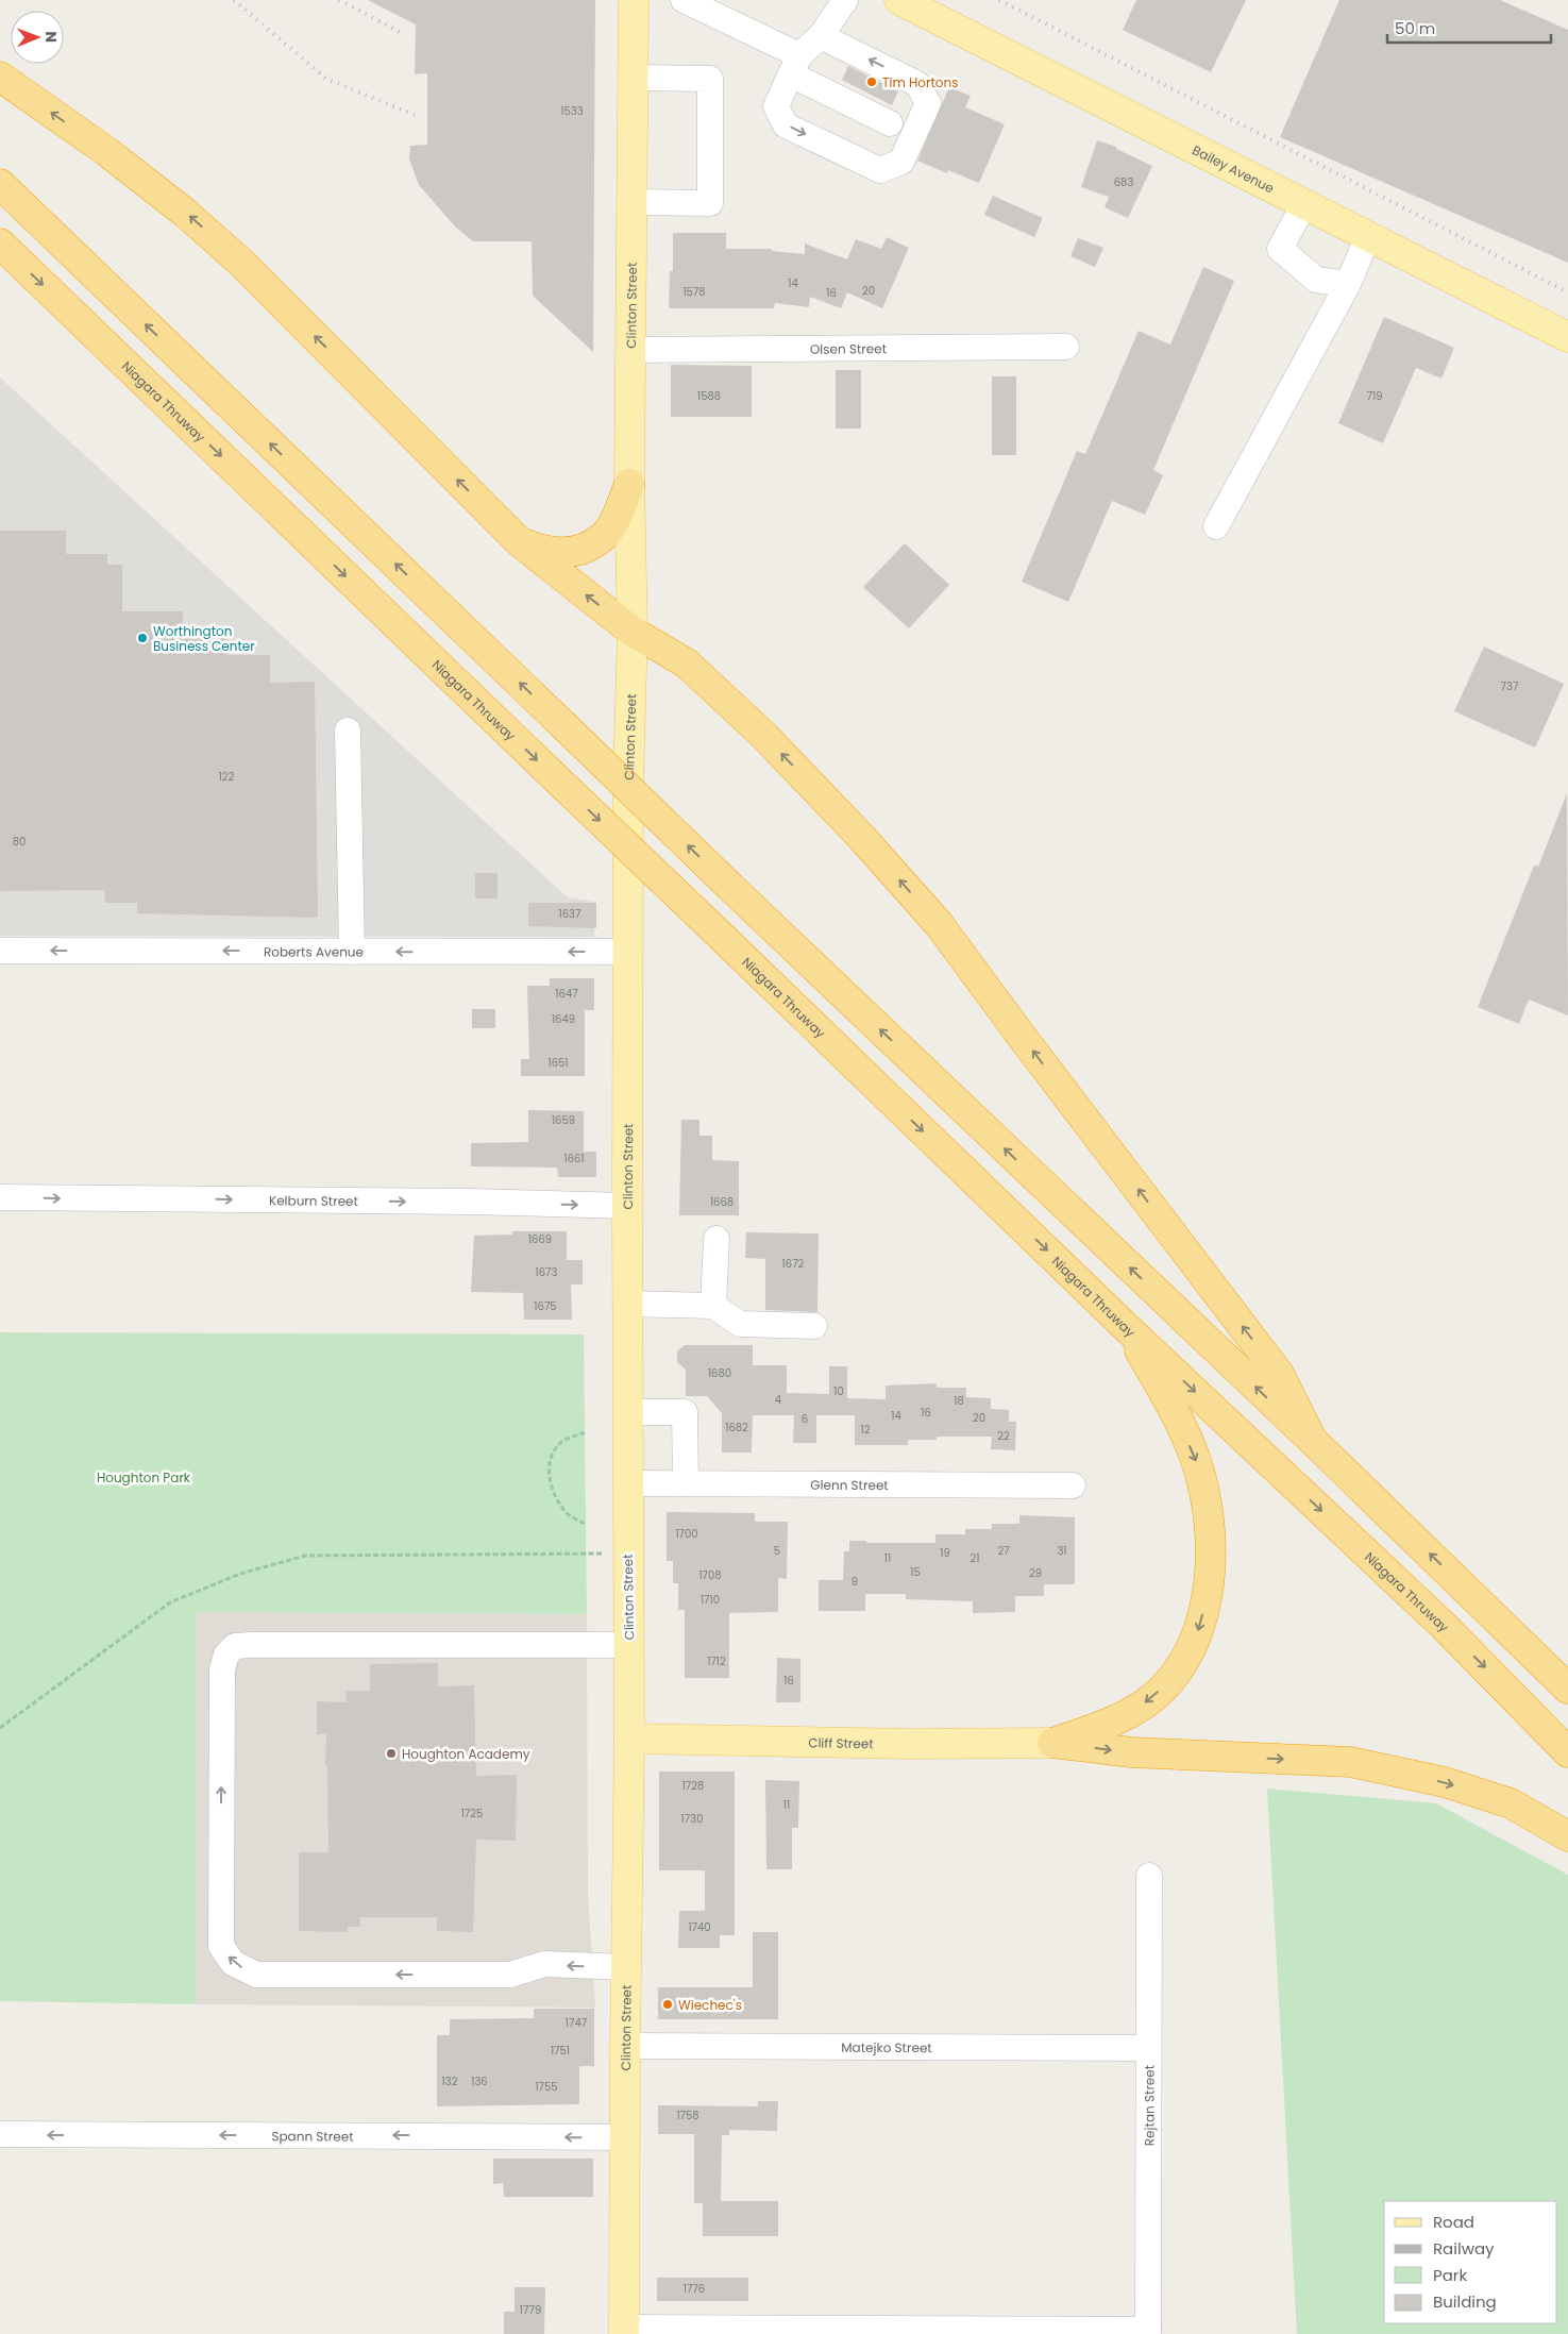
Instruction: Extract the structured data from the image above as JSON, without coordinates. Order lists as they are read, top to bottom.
{
  "streets": {
    "highway": ["Niagara Thruway"],
    "main road": ["Bailey Avenue", "Clinton Street", "Cliff Street"],
    "street": [
      "Olsen Street",
      "Roberts Avenue",
      "Kelburn Street",
      "Glenn Street",
      "Matejko Street",
      "Rejtan Street",
      "Spann Street"
    ]
  },
  "crossings": [
    ["Clinton Street", "Olsen Street"],
    ["Clinton Street", "Roberts Avenue"],
    ["Clinton Street", "Kelburn Street"],
    ["Clinton Street", "Glenn Street"],
    ["Clinton Street", "Cliff Street"],
    ["Clinton Street", "Matejko Street"],
    ["Clinton Street", "Spann Street"],
    ["Matejko Street", "Rejtan Street"]
  ],
  "one_way": ["Roberts Avenue", "Kelburn Street", "Spann Street"],
  "parks": ["Houghton Park"],
  "places": [
    "Tim Hortons",
    "Worthington Business Center",
    "Houghton Academy",
    "Wiechec's"
  ],
  "house_numbers": [
    "1533",
    "683",
    "14",
    "20",
    "1578",
    "16",
    "1588",
    "719",
    "737",
    "122",
    "80",
    "1637",
    "1647",
    "1649",
    "1651",
    "1659",
    "1661",
    "1668",
    "1669",
    "1672",
    "1673",
    "1675",
    "1680",
    "10",
    "4",
    "18",
    "16",
    "14",
    "20",
    "6",
    "1682",
    "12",
    "22",
    "1700",
    "5",
    "27",
    "31",
    "19",
    "11",
    "21",
    "15",
    "29",
    "1708",
    "9",
    "1710",
    "1712",
    "16",
    "1728",
    "11",
    "1725",
    "1730",
    "1740",
    "1747",
    "1751",
    "132",
    "136",
    "1755",
    "1758",
    "1776",
    "1779"
  ],
  "legend": [
    "Road",
    "Railway",
    "Park",
    "Building"
  ],
  "scale_bar": "50 m",
  "north": "right"
}
